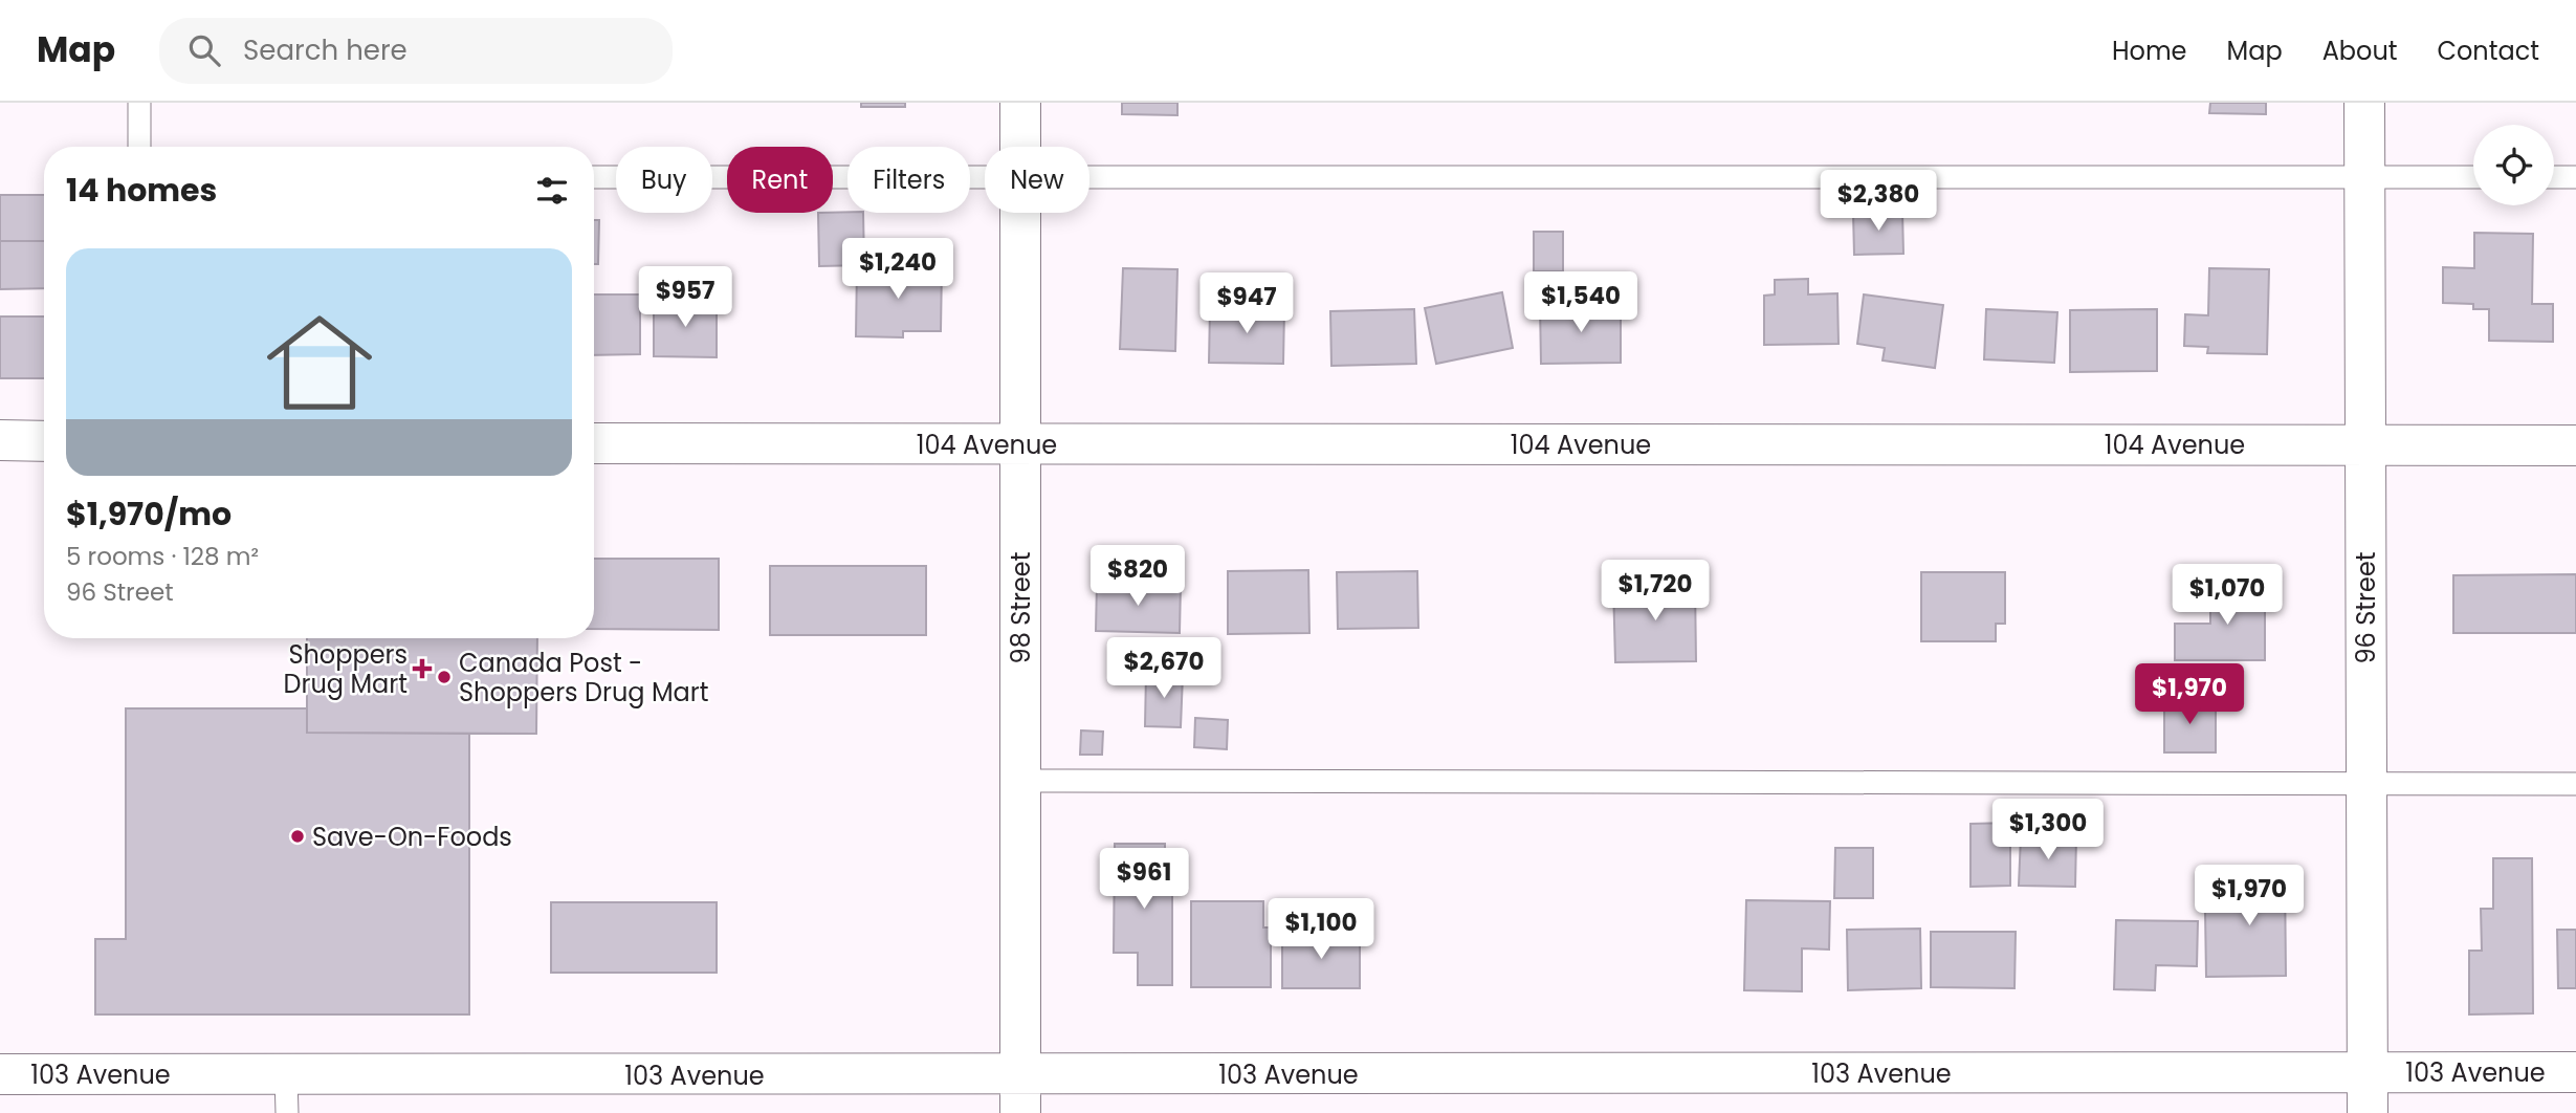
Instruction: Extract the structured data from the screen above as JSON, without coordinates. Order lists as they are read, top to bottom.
{
  "streets": {
    "street": [
      "104 Avenue",
      "98 Street",
      "96 Street",
      "103 Avenue"
    ]
  },
  "crossings": [
    ["104 Avenue", "98 Street"],
    ["104 Avenue", "96 Street"],
    ["98 Street", "103 Avenue"],
    ["96 Street", "103 Avenue"]
  ],
  "places": {
    "health": ["Shoppers Drug Mart"],
    "other": ["Canada Post - Shoppers Drug Mart", "Save-On-Foods"]
  },
  "page": {
    "header": "Map",
    "search": "Search here",
    "nav": [
      "Home",
      "Map",
      "About",
      "Contact"
    ],
    "chip": [
      "Buy",
      "Rent",
      "Filters",
      "New"
    ],
    "heading": "14 homes",
    "price": [
      "$2,380",
      "$1,240",
      "$957",
      "$1,540",
      "$947",
      "$820",
      "$1,720",
      "$1,070",
      "$2,670",
      "$1,970",
      "$1,300",
      "$961",
      "$1,970",
      "$1,100"
    ],
    "list": [
      {
        "name": "$1,970/mo",
        "note": "5 rooms · 128 m² · 96 Street"
      }
    ]
  }
}
